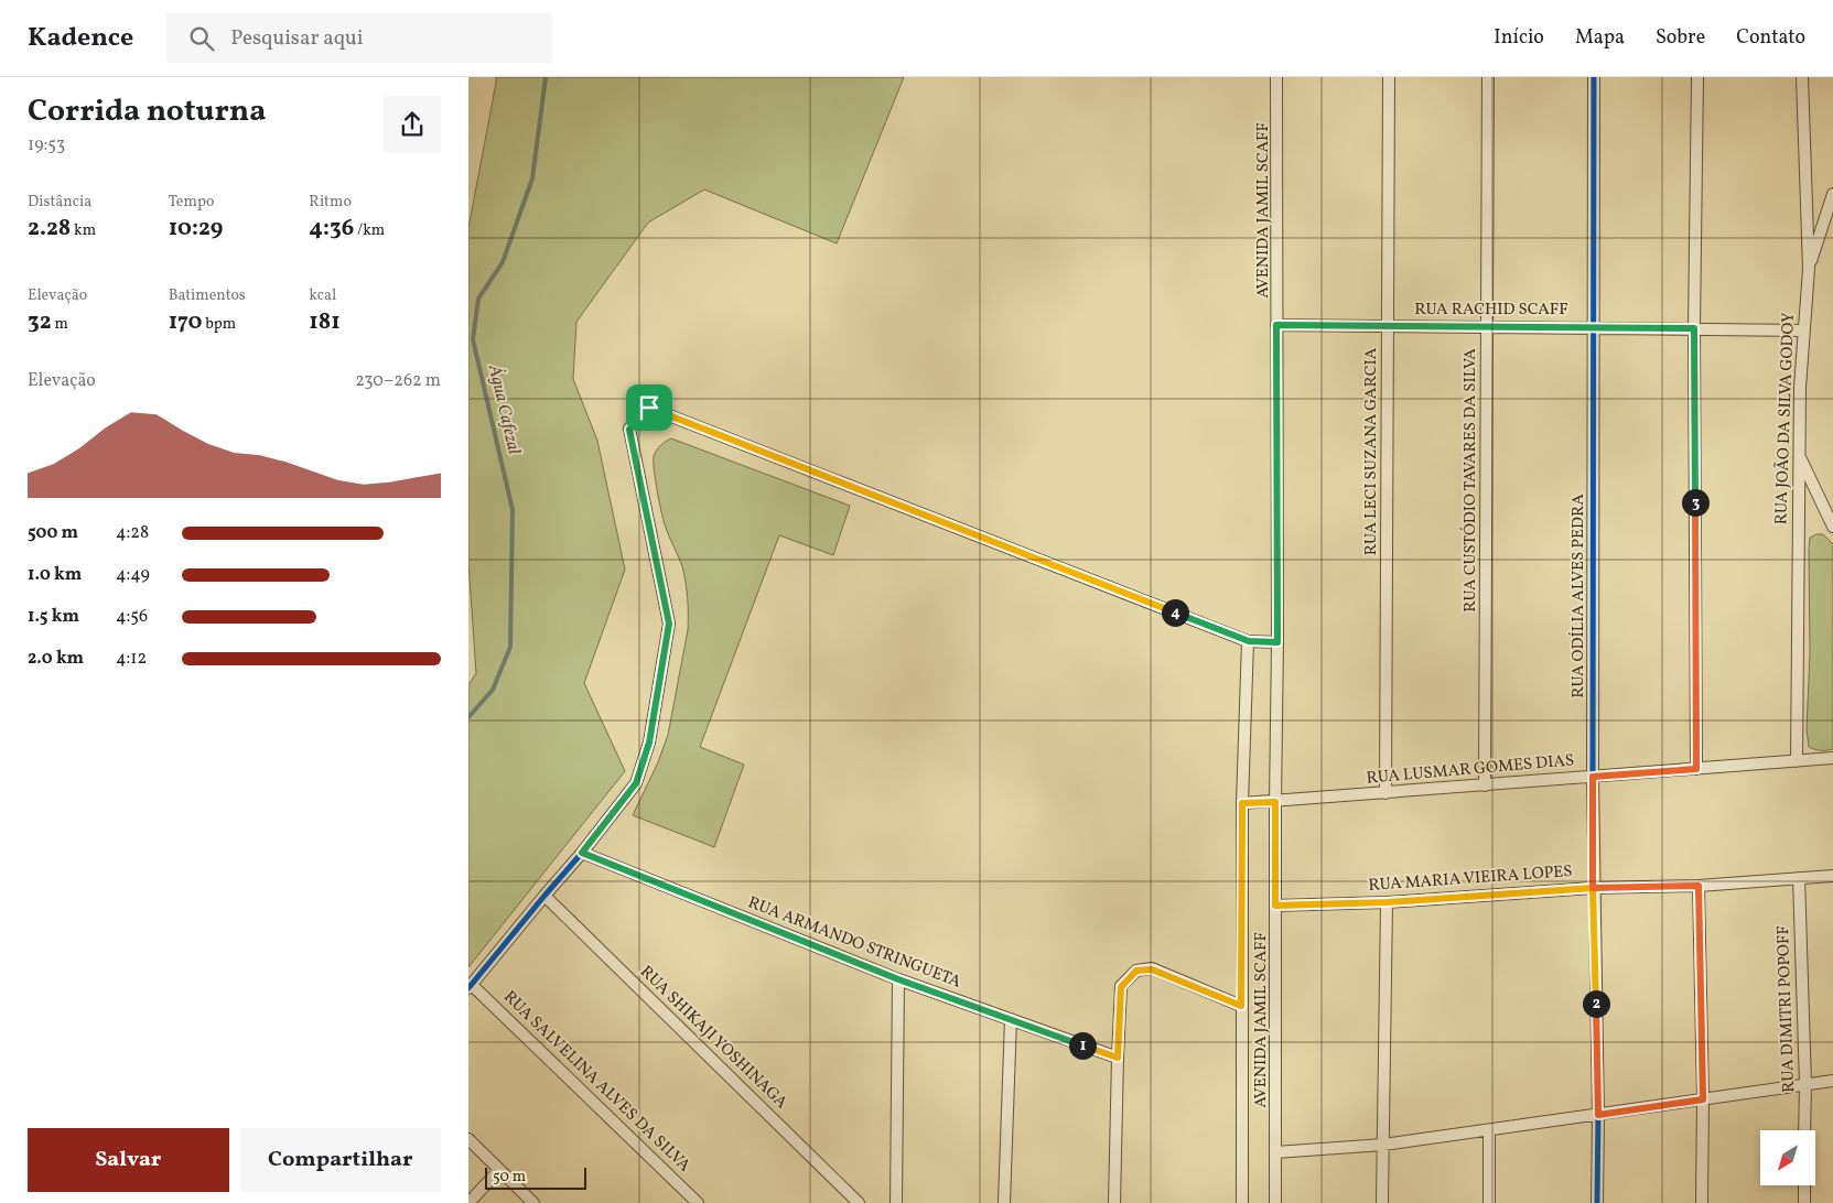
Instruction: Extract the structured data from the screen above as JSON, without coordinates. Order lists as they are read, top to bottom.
{
  "streets": {
    "street": [
      "AVENIDA JAMIL SCAFF",
      "RUA RACHID SCAFF",
      "RUA JOÃO DA SILVA GODOY",
      "RUA LECI SUZANA GARCIA",
      "RUA CUSTÓDIO TAVARES DA SILVA",
      "RUA ODÍLIA ALVES PEDRA",
      "RUA LUSMAR GOMES DIAS",
      "RUA MARIA VIEIRA LOPES",
      "RUA ARMANDO STRINGUETA",
      "RUA DIMITRI POPOFF",
      "RUA SHIKAJI YOSHINAGA",
      "RUA SALVELINA ALVES DA SILVA"
    ]
  },
  "crossings": [
    ["AVENIDA JAMIL SCAFF", "RUA RACHID SCAFF"],
    ["AVENIDA JAMIL SCAFF", "RUA LUSMAR GOMES DIAS"],
    ["AVENIDA JAMIL SCAFF", "RUA MARIA VIEIRA LOPES"],
    ["RUA RACHID SCAFF", "RUA JOÃO DA SILVA GODOY"],
    ["RUA RACHID SCAFF", "RUA LECI SUZANA GARCIA"],
    ["RUA RACHID SCAFF", "RUA CUSTÓDIO TAVARES DA SILVA"],
    ["RUA RACHID SCAFF", "RUA ODÍLIA ALVES PEDRA"],
    ["RUA JOÃO DA SILVA GODOY", "RUA LUSMAR GOMES DIAS"],
    ["RUA LECI SUZANA GARCIA", "RUA LUSMAR GOMES DIAS"],
    ["RUA CUSTÓDIO TAVARES DA SILVA", "RUA LUSMAR GOMES DIAS"],
    ["RUA ODÍLIA ALVES PEDRA", "RUA LUSMAR GOMES DIAS"],
    ["RUA ODÍLIA ALVES PEDRA", "RUA MARIA VIEIRA LOPES"],
    ["RUA MARIA VIEIRA LOPES", "RUA DIMITRI POPOFF"]
  ],
  "water": ["Água Cafezal"],
  "scale_bar": "50 m",
  "north": "bottom left",
  "page": {
    "header": "Kadence",
    "search": "Pesquisar aqui",
    "nav": [
      "Início",
      "Mapa",
      "Sobre",
      "Contato"
    ],
    "heading": ["Corrida noturna", "19:53"],
    "stats": [
      ["Distância", "2.28 km"],
      ["Tempo", "10:29"],
      ["Ritmo", "4:36 /km"],
      ["Elevação", "32 m"],
      ["Batimentos", "170 bpm"],
      ["kcal", "181"]
    ],
    "chart": ["Elevação", "230–262 m"],
    "pins": [
      "3",
      "4",
      "2",
      "1"
    ],
    "list": [
      {
        "name": "500 m",
        "note": "4:28"
      },
      {
        "name": "1.0 km",
        "note": "4:49"
      },
      {
        "name": "1.5 km",
        "note": "4:56"
      },
      {
        "name": "2.0 km",
        "note": "4:12"
      }
    ],
    "buttons": ["Salvar", "Compartilhar"],
    "scale": "50 m"
  }
}
